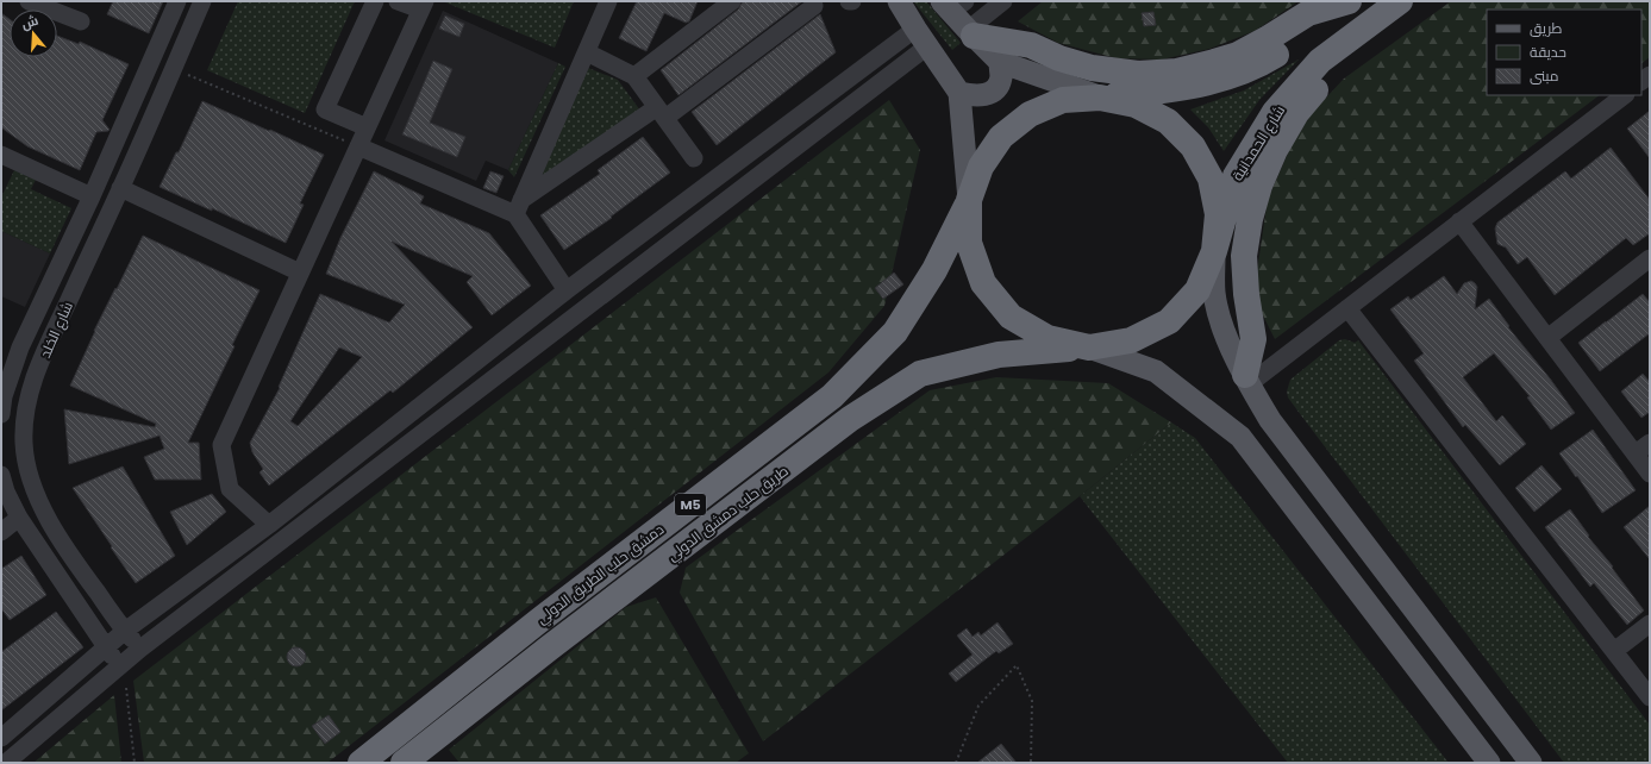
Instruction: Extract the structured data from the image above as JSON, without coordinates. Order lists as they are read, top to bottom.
{
  "streets": {
    "highway": [
      "شارع الحمدانية",
      "M5",
      "طريق حلب دمشق الدولي",
      "دمشق حلب الطريق الدولي"
    ],
    "street": ["شارع الخلد"]
  },
  "crossings": [
    ["شارع الحمدانية", "طريق حلب دمشق الدولي"]
  ],
  "legend": ["طريق", "حديقة", "مبنى"],
  "north": "top"
}
